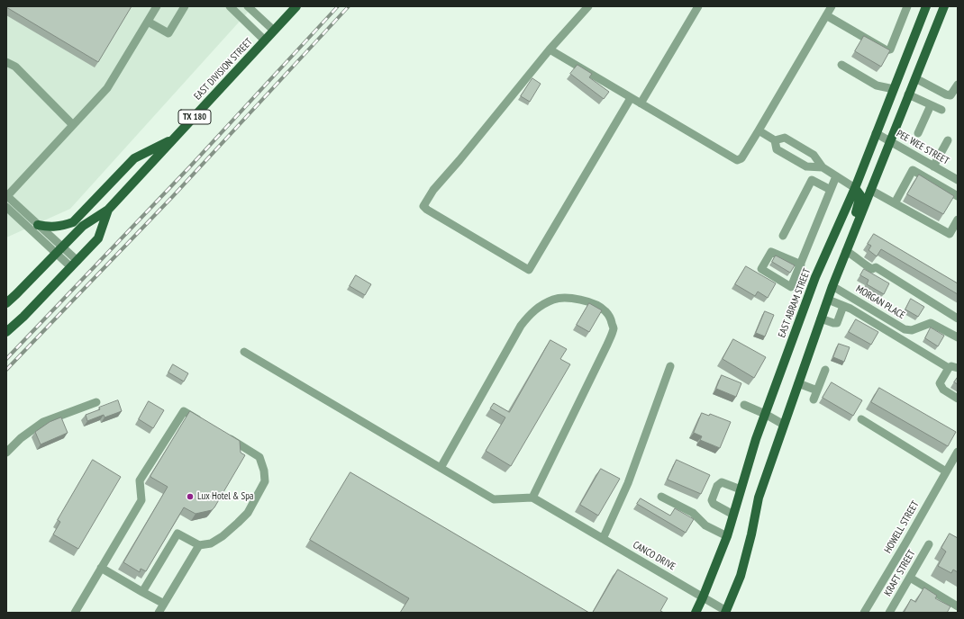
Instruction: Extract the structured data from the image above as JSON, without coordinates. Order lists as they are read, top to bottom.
{
  "streets": {
    "main road": ["EAST DIVISION STREET", "TX 180", "EAST ABRAM STREET"],
    "street": [
      "PEE WEE STREET",
      "MORGAN PLACE",
      "HOWELL STREET",
      "CANCO DRIVE",
      "KRAFT STREET"
    ]
  },
  "crossings": [
    ["PEE WEE STREET", "EAST ABRAM STREET"],
    ["EAST ABRAM STREET", "CANCO DRIVE"]
  ],
  "places": ["Lux Hotel & Spa"]
}
